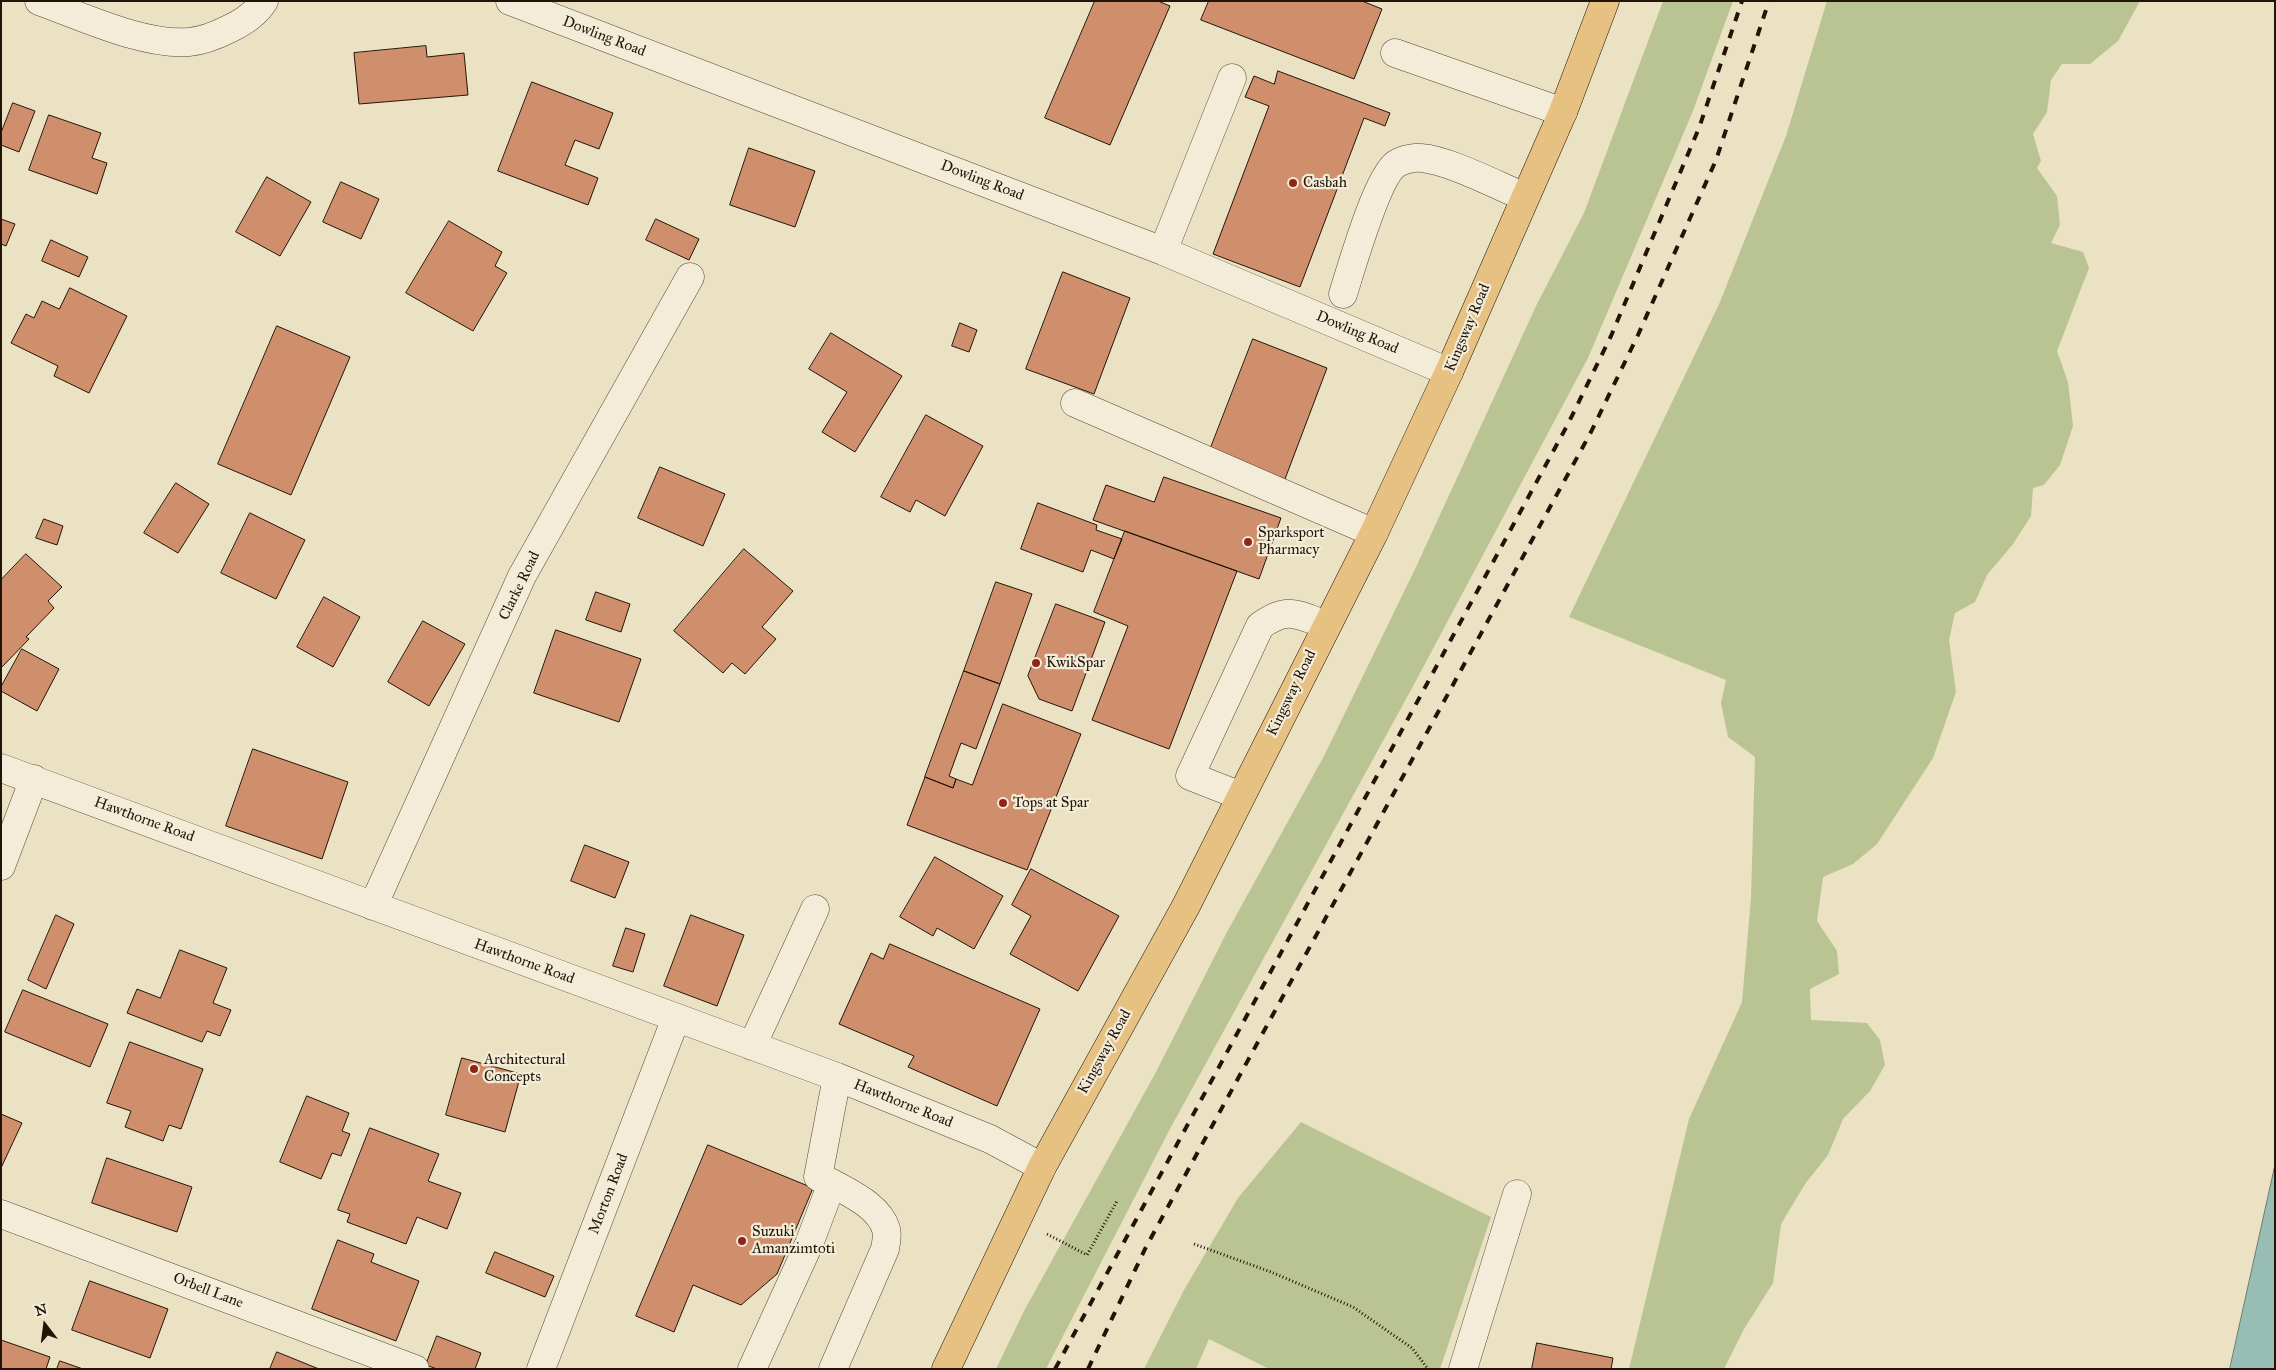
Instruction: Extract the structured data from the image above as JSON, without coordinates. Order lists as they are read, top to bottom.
{
  "streets": {
    "main road": ["Kingsway Road"],
    "street": [
      "Dowling Road",
      "Clarke Road",
      "Hawthorne Road",
      "Morton Road",
      "Orbell Lane"
    ]
  },
  "crossings": [
    ["Dowling Road", "Kingsway Road"],
    ["Kingsway Road", "Hawthorne Road"],
    ["Clarke Road", "Hawthorne Road"],
    ["Hawthorne Road", "Morton Road"]
  ],
  "places": [
    "Casbah",
    "Sparksport Pharmacy",
    "KwikSpar",
    "Tops at Spar",
    "Architectural Concepts",
    "Suzuki Amanzimtoti"
  ],
  "north": "top"
}
